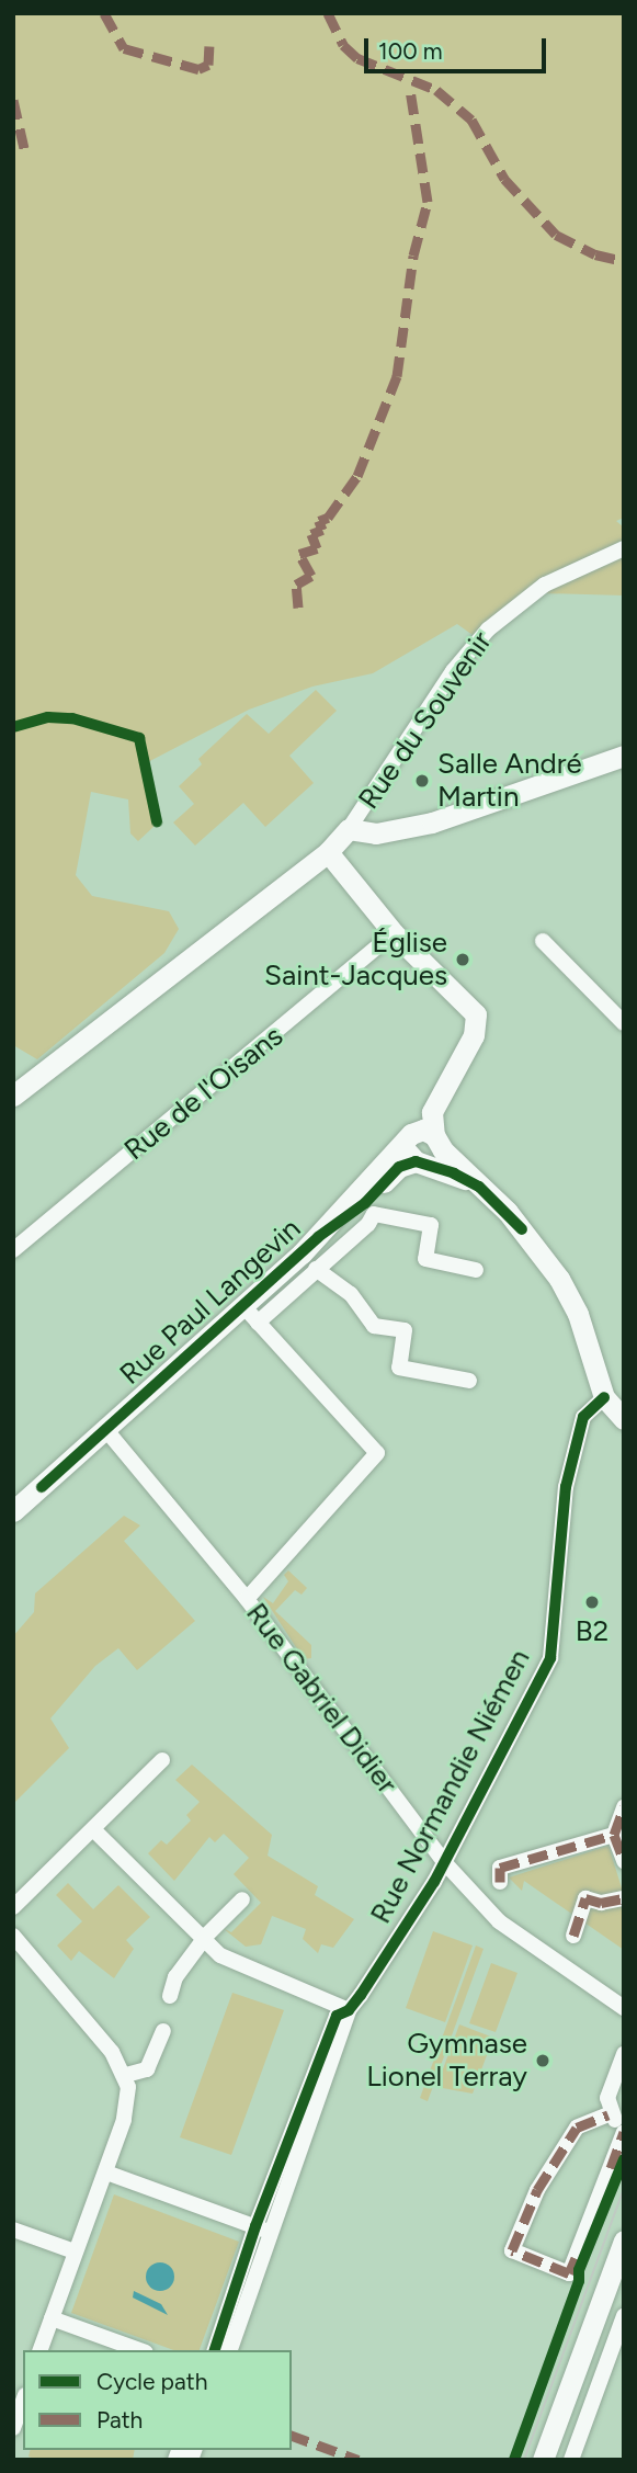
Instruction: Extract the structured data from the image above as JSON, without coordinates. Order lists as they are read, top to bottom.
{
  "streets": {
    "street": [
      "Rue du Souvenir",
      "Rue de l'Oisans",
      "Rue Paul Langevin",
      "Rue Gabriel Didier",
      "Rue Normandie Niémen"
    ]
  },
  "crossings": [
    ["Rue Paul Langevin", "Rue Gabriel Didier"],
    ["Rue Gabriel Didier", "Rue Normandie Niémen"]
  ],
  "places": [
    "Salle André Martin",
    "Église Saint-Jacques",
    "B2",
    "Gymnase Lionel Terray"
  ],
  "legend": ["Cycle path", "Path"],
  "scale_bar": "100 m"
}
